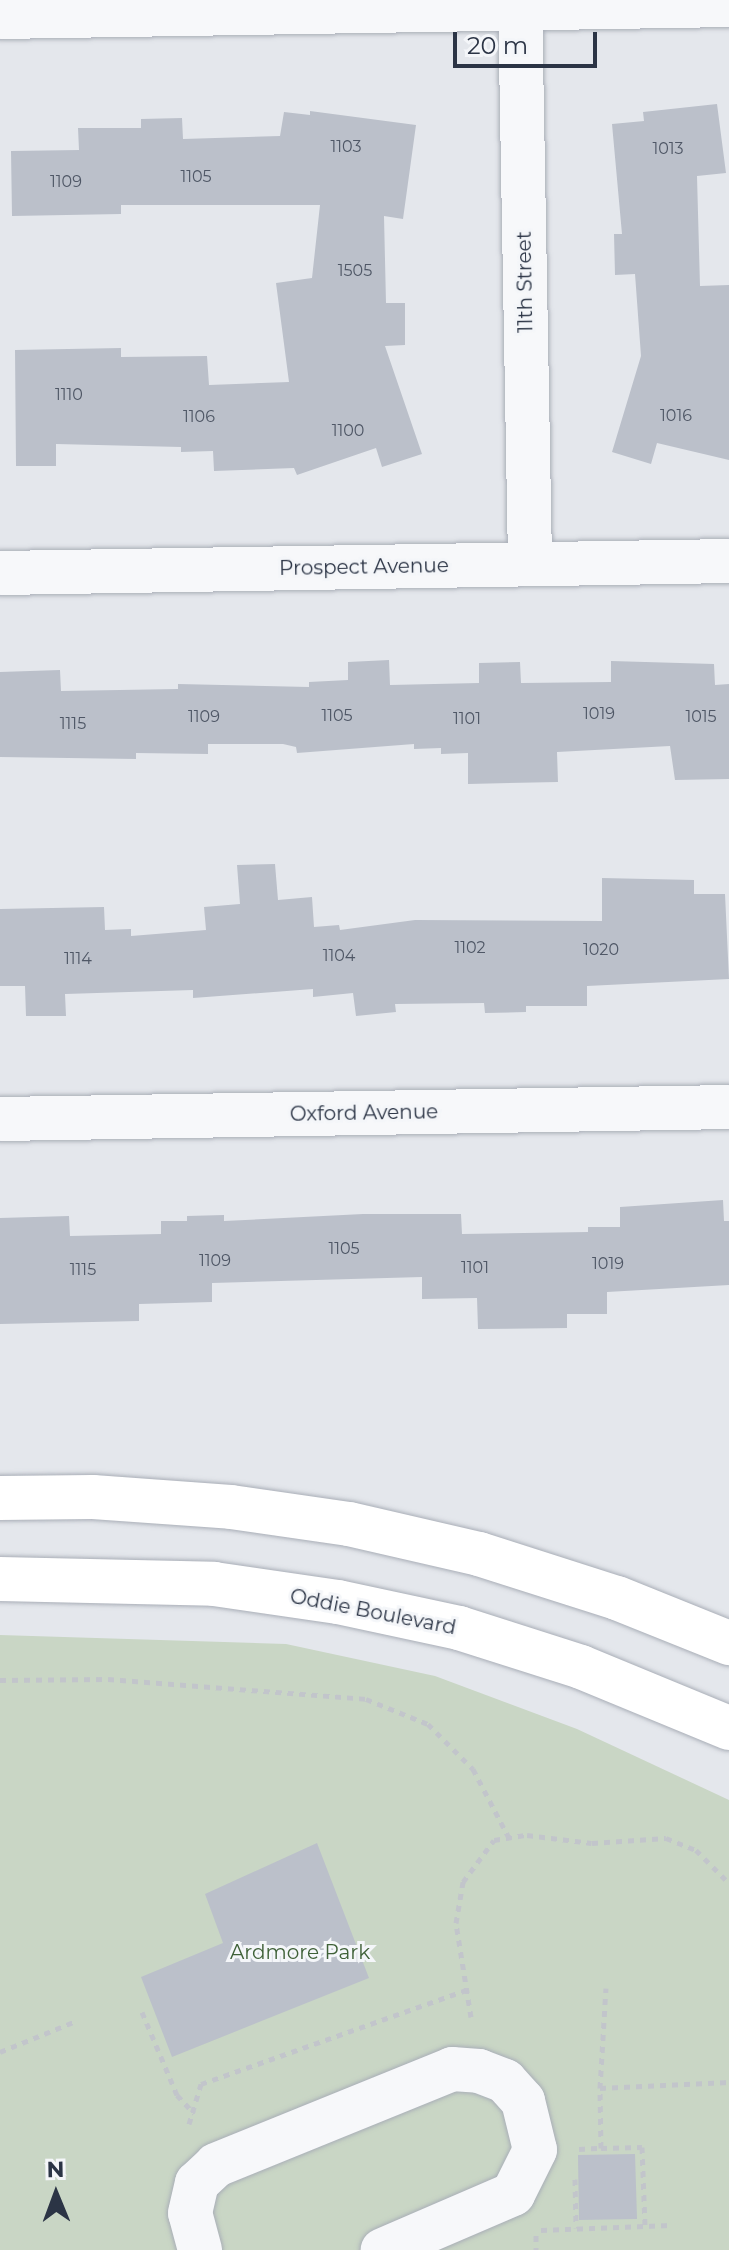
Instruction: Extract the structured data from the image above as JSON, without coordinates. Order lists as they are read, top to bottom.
{
  "streets": {
    "main road": ["Oddie Boulevard"],
    "street": ["11th Street", "Prospect Avenue", "Oxford Avenue"]
  },
  "crossings": [
    ["11th Street", "Prospect Avenue"]
  ],
  "parks": ["Ardmore Park"],
  "house_numbers": [
    "1103",
    "1013",
    "1105",
    "1109",
    "1505",
    "1110",
    "1016",
    "1106",
    "1100",
    "1019",
    "1105",
    "1109",
    "1015",
    "1101",
    "1115",
    "1102",
    "1020",
    "1104",
    "1114",
    "1105",
    "1109",
    "1019",
    "1101",
    "1115"
  ],
  "scale_bar": "20 m",
  "north": "top"
}
